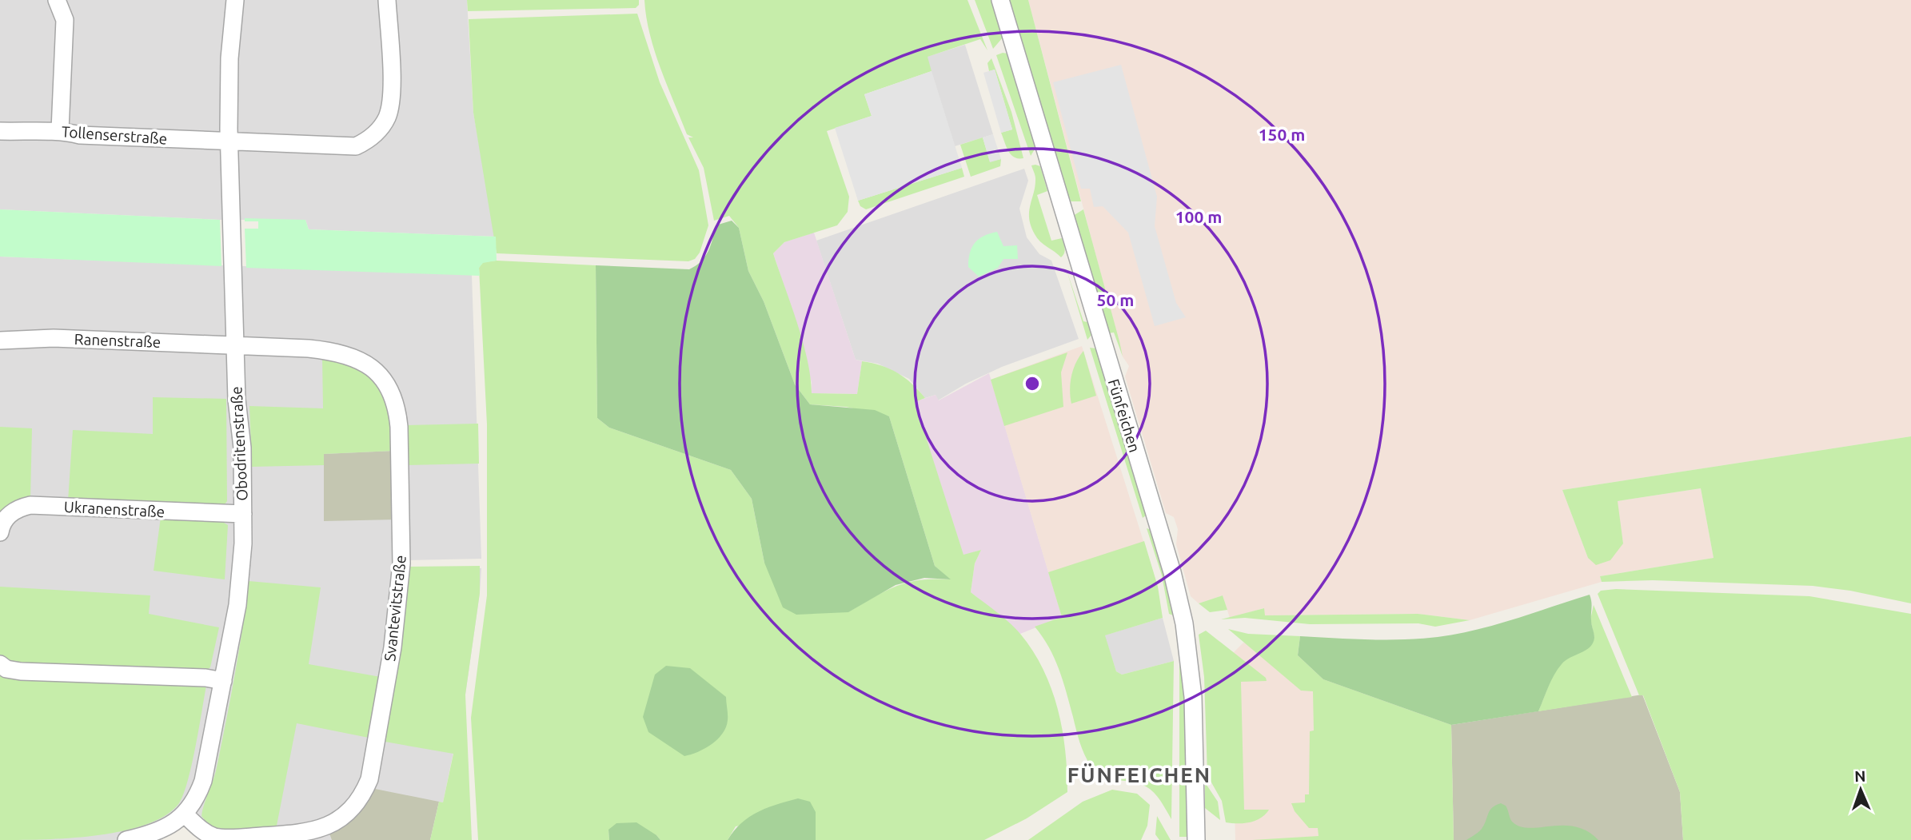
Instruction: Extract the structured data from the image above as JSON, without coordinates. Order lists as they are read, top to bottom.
{
  "streets": {
    "street": [
      "Tollenserstraße",
      "Ranenstraße",
      "Fünfeichen",
      "Obodritenstraße",
      "Ukranenstraße",
      "Svantevitstraße"
    ]
  },
  "crossings": [
    ["Tollenserstraße", "Obodritenstraße"],
    ["Ranenstraße", "Obodritenstraße"],
    ["Ranenstraße", "Svantevitstraße"],
    ["Obodritenstraße", "Ukranenstraße"],
    ["Obodritenstraße", "Svantevitstraße"]
  ],
  "districts": ["FÜNFEICHEN"],
  "north": "top",
  "rings": ["150 m", "100 m", "50 m"]
}
